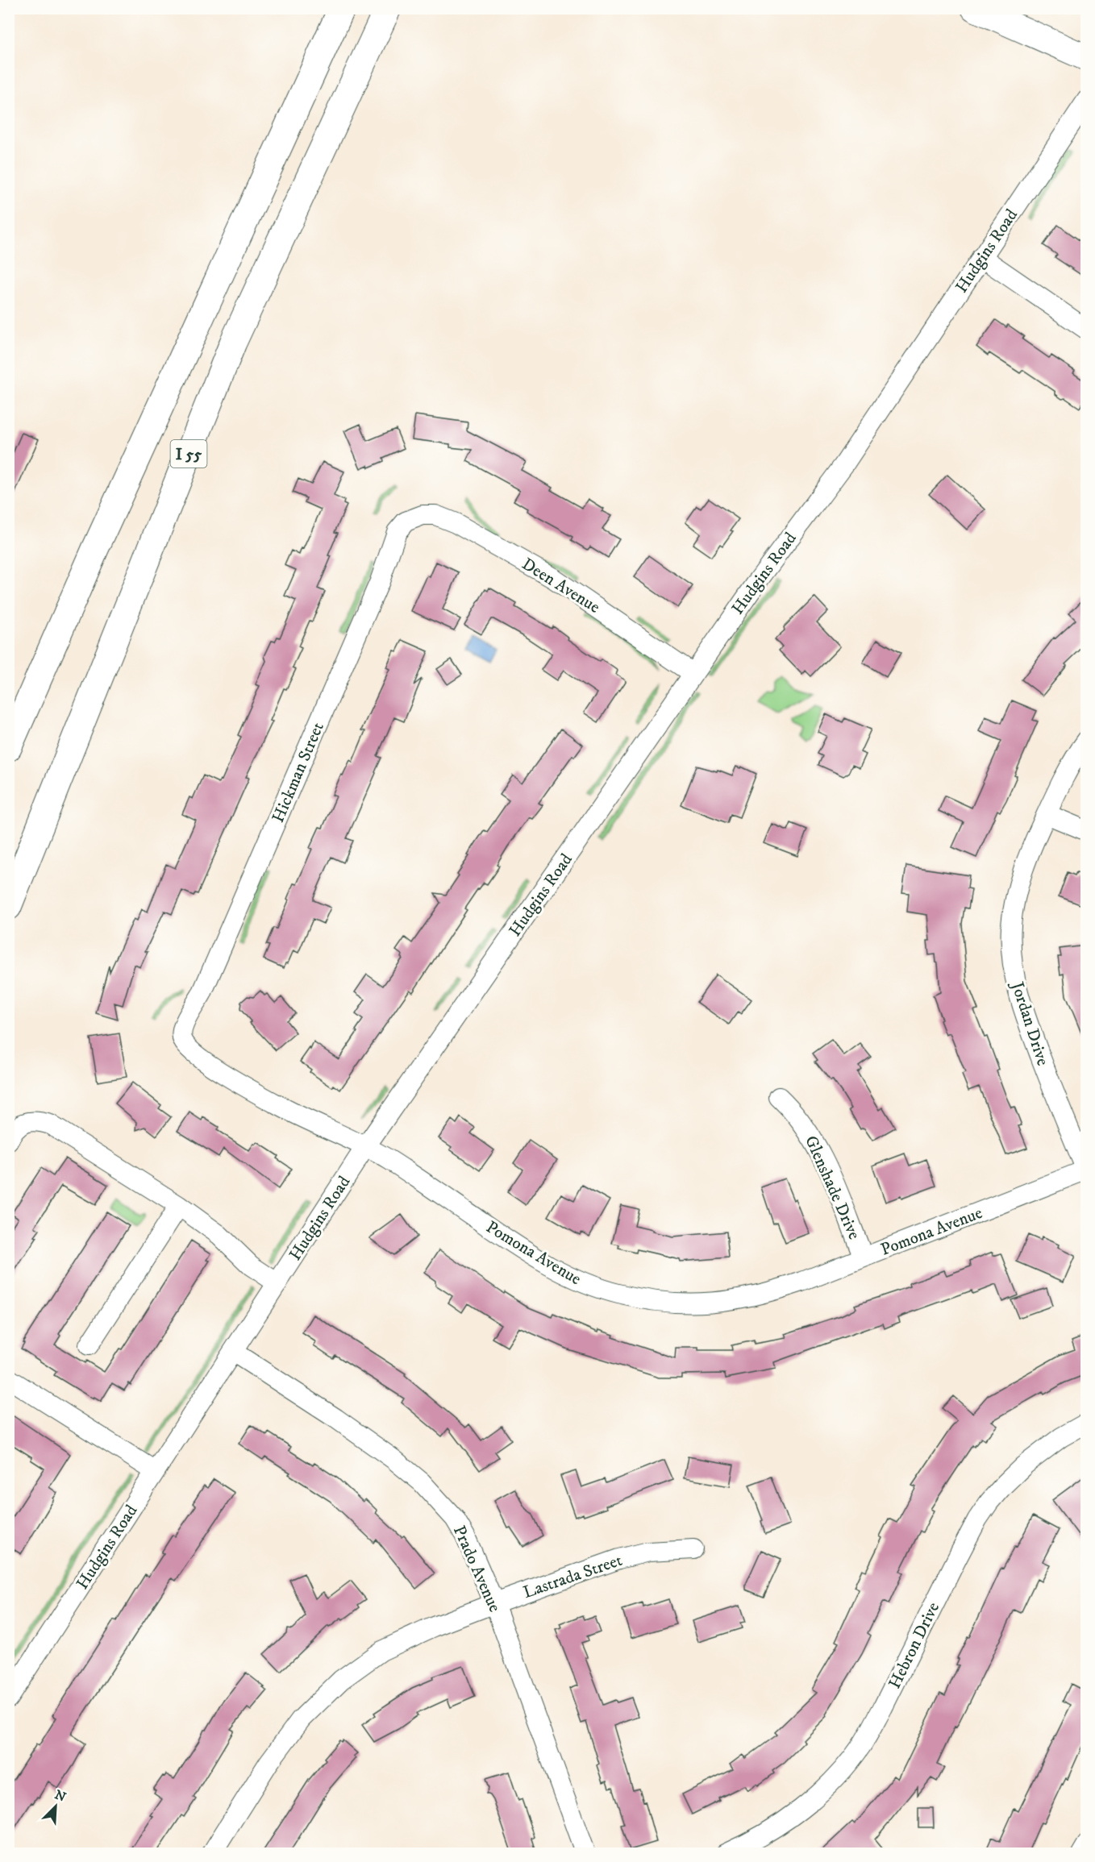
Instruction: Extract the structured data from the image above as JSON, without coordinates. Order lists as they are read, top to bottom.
{
  "streets": {
    "highway": ["I 55"],
    "street": [
      "Hudgins Road",
      "Deen Avenue",
      "Hickman Street",
      "Jordan Drive",
      "Glenshade Drive",
      "Pomona Avenue",
      "Prado Avenue",
      "Lastrada Street",
      "Hebron Drive"
    ]
  },
  "crossings": [
    ["Hudgins Road", "Deen Avenue"],
    ["Hudgins Road", "Pomona Avenue"],
    ["Hudgins Road", "Prado Avenue"],
    ["Deen Avenue", "Hickman Street"],
    ["Hickman Street", "Pomona Avenue"],
    ["Jordan Drive", "Pomona Avenue"],
    ["Glenshade Drive", "Pomona Avenue"],
    ["Prado Avenue", "Lastrada Street"]
  ],
  "north": "top right"
}
